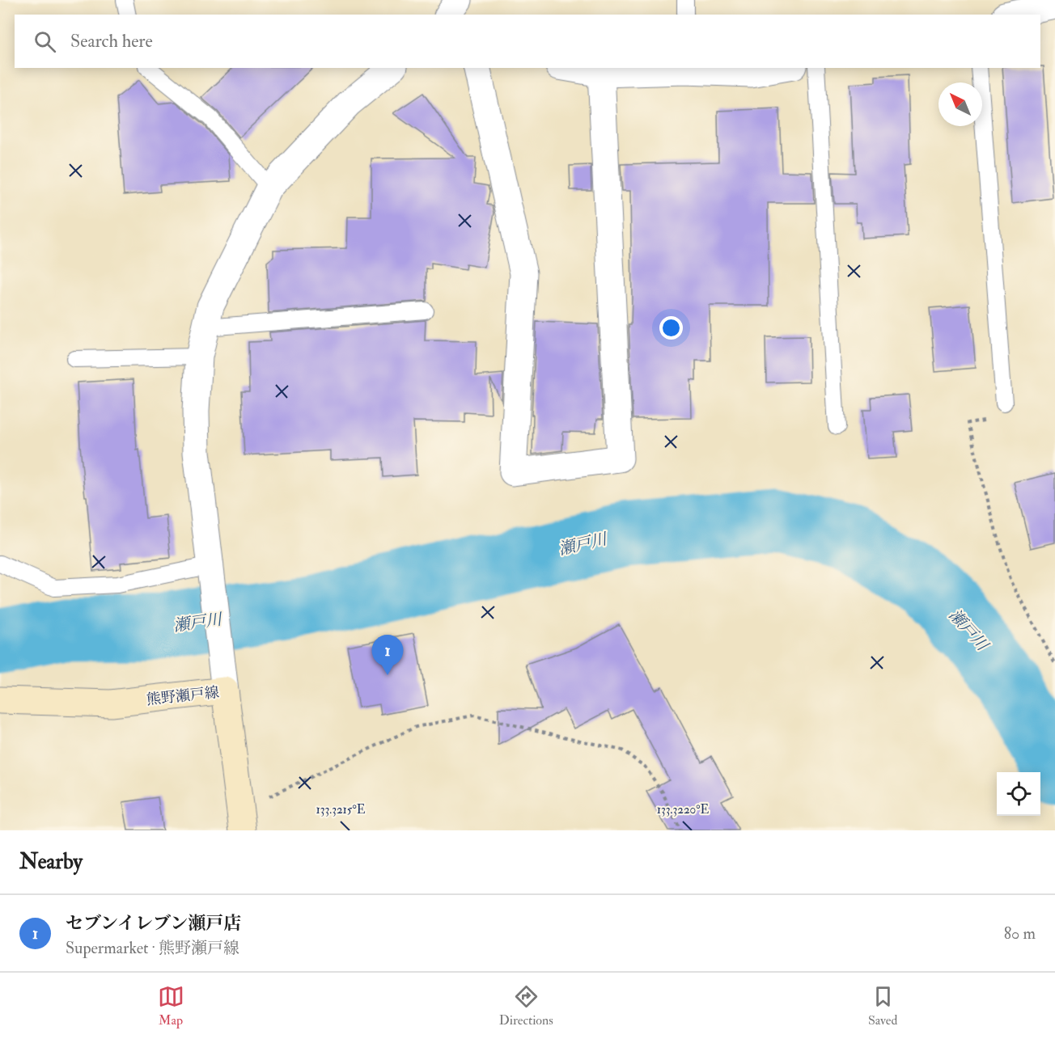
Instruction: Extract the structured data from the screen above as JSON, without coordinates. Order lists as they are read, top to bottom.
{
  "streets": {
    "main road": ["熊野瀬戸線"]
  },
  "water": ["瀬戸川"],
  "north": "top left",
  "page": {
    "search": "Search here",
    "pins": "1",
    "heading": "Nearby",
    "list": [
      {
        "mark": "1",
        "name": "セブンイレブン瀬戸店",
        "note": "Supermarket · 熊野瀬戸線",
        "value": "80 m"
      }
    ],
    "nav": ["Map", "Directions", "Saved"]
  },
  "coordinates": ["133.3215°E", "133.3220°E"]
}
